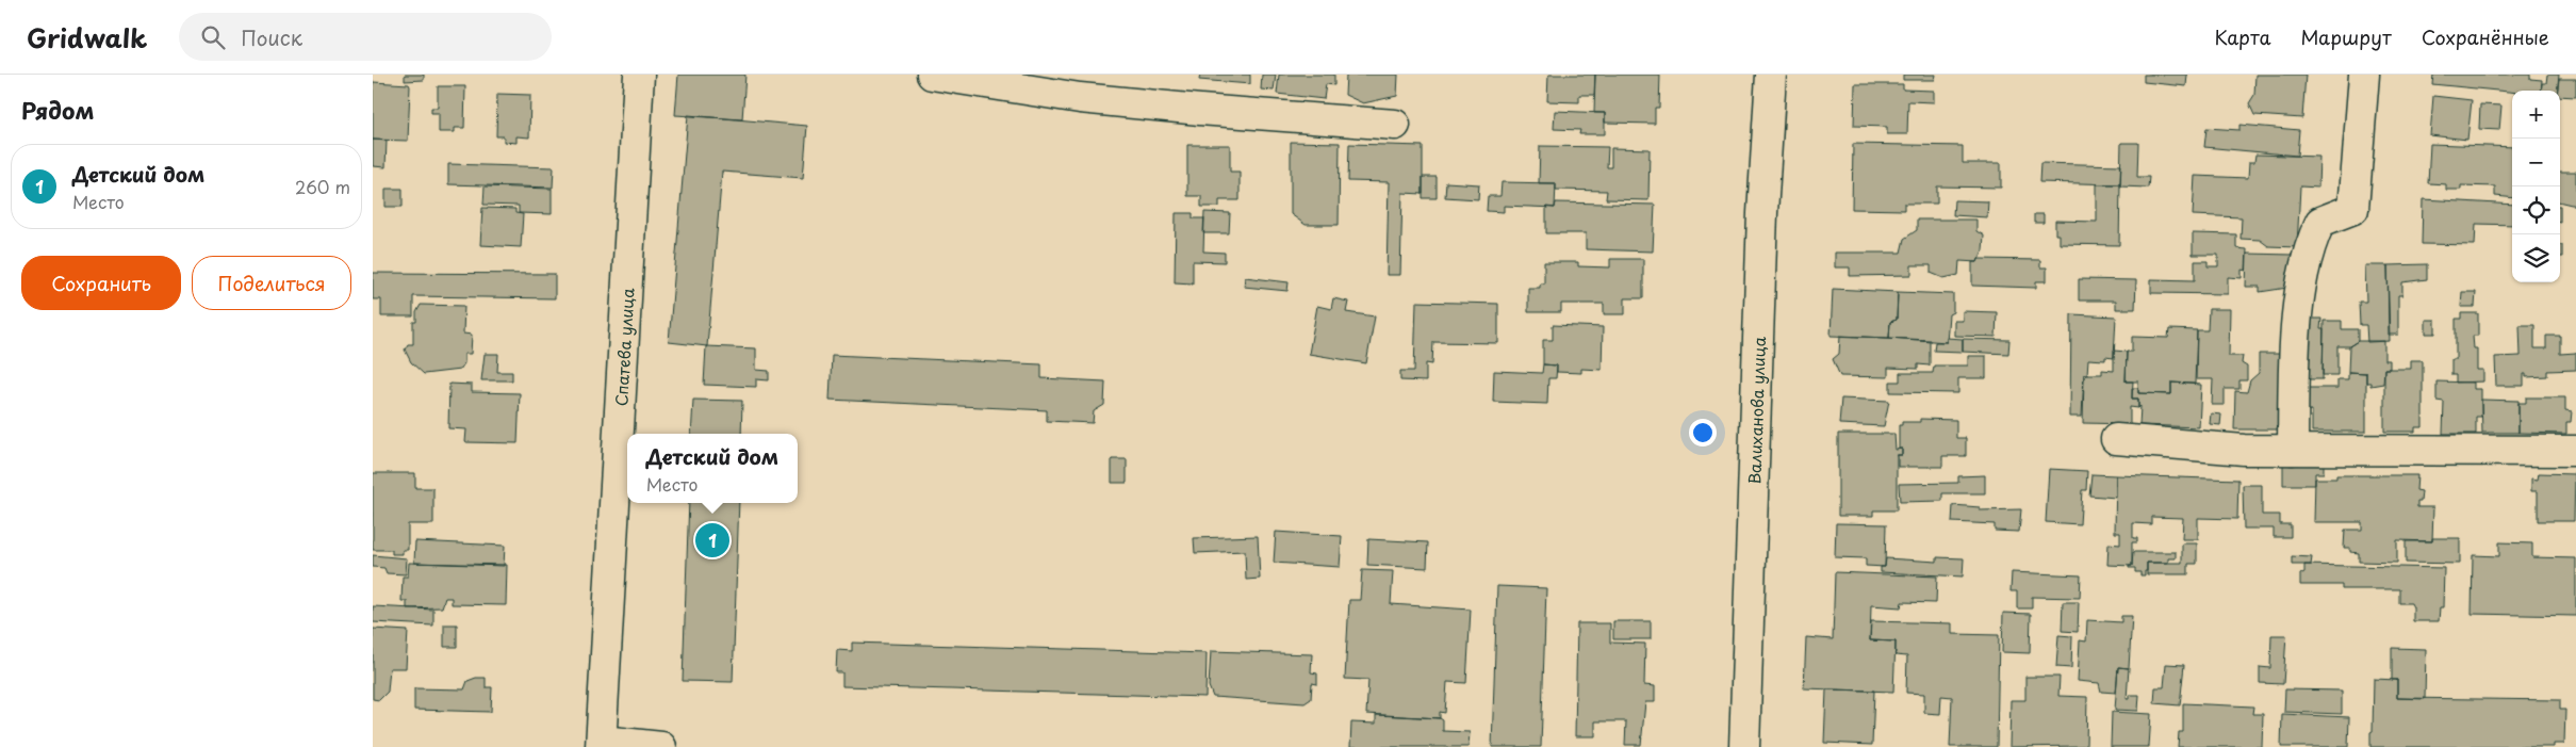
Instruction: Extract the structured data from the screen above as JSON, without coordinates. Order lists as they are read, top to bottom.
{
  "streets": {
    "street": ["Спатева улица", "Валиханова улица"]
  },
  "page": {
    "header": "Gridwalk",
    "search": "Поиск",
    "nav": ["Карта", "Маршрут", "Сохранённые"],
    "heading": "Рядом",
    "map_buttons": ["+", "−"],
    "list": [
      {
        "mark": "1",
        "name": "Детский дом",
        "note": "Место",
        "value": "260 m"
      }
    ],
    "buttons": ["Сохранить", "Поделиться"],
    "popup": ["Детский дом", "Место"],
    "pins": "1"
  }
}
